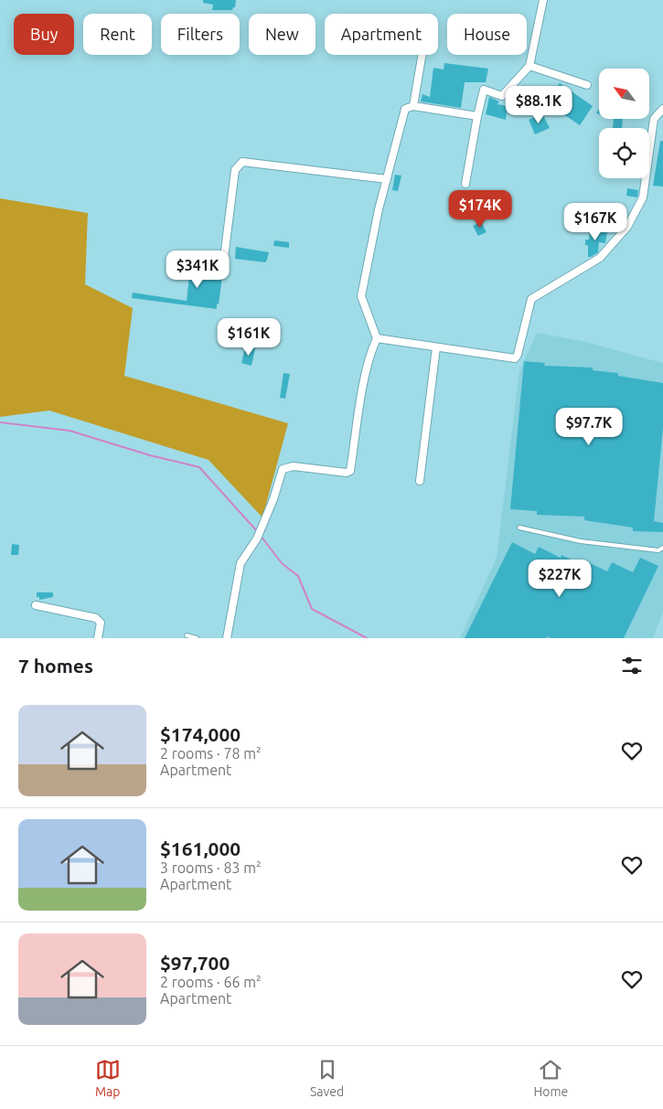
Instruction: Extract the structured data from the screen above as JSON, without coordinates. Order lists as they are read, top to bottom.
{
  "north": "top left",
  "page": {
    "chip": [
      "Buy",
      "Rent",
      "Filters",
      "New",
      "Apartment",
      "House"
    ],
    "price": [
      "$88.1K",
      "$174K",
      "$167K",
      "$341K",
      "$161K",
      "$97.7K",
      "$227K"
    ],
    "heading": "7 homes",
    "list": [
      {
        "name": "$174,000",
        "note": "2 rooms · 78 m² · Apartment"
      },
      {
        "name": "$161,000",
        "note": "3 rooms · 83 m² · Apartment"
      },
      {
        "name": "$97,700",
        "note": "2 rooms · 66 m² · Apartment"
      }
    ],
    "tabs": ["Map", "Saved", "Home"]
  }
}
